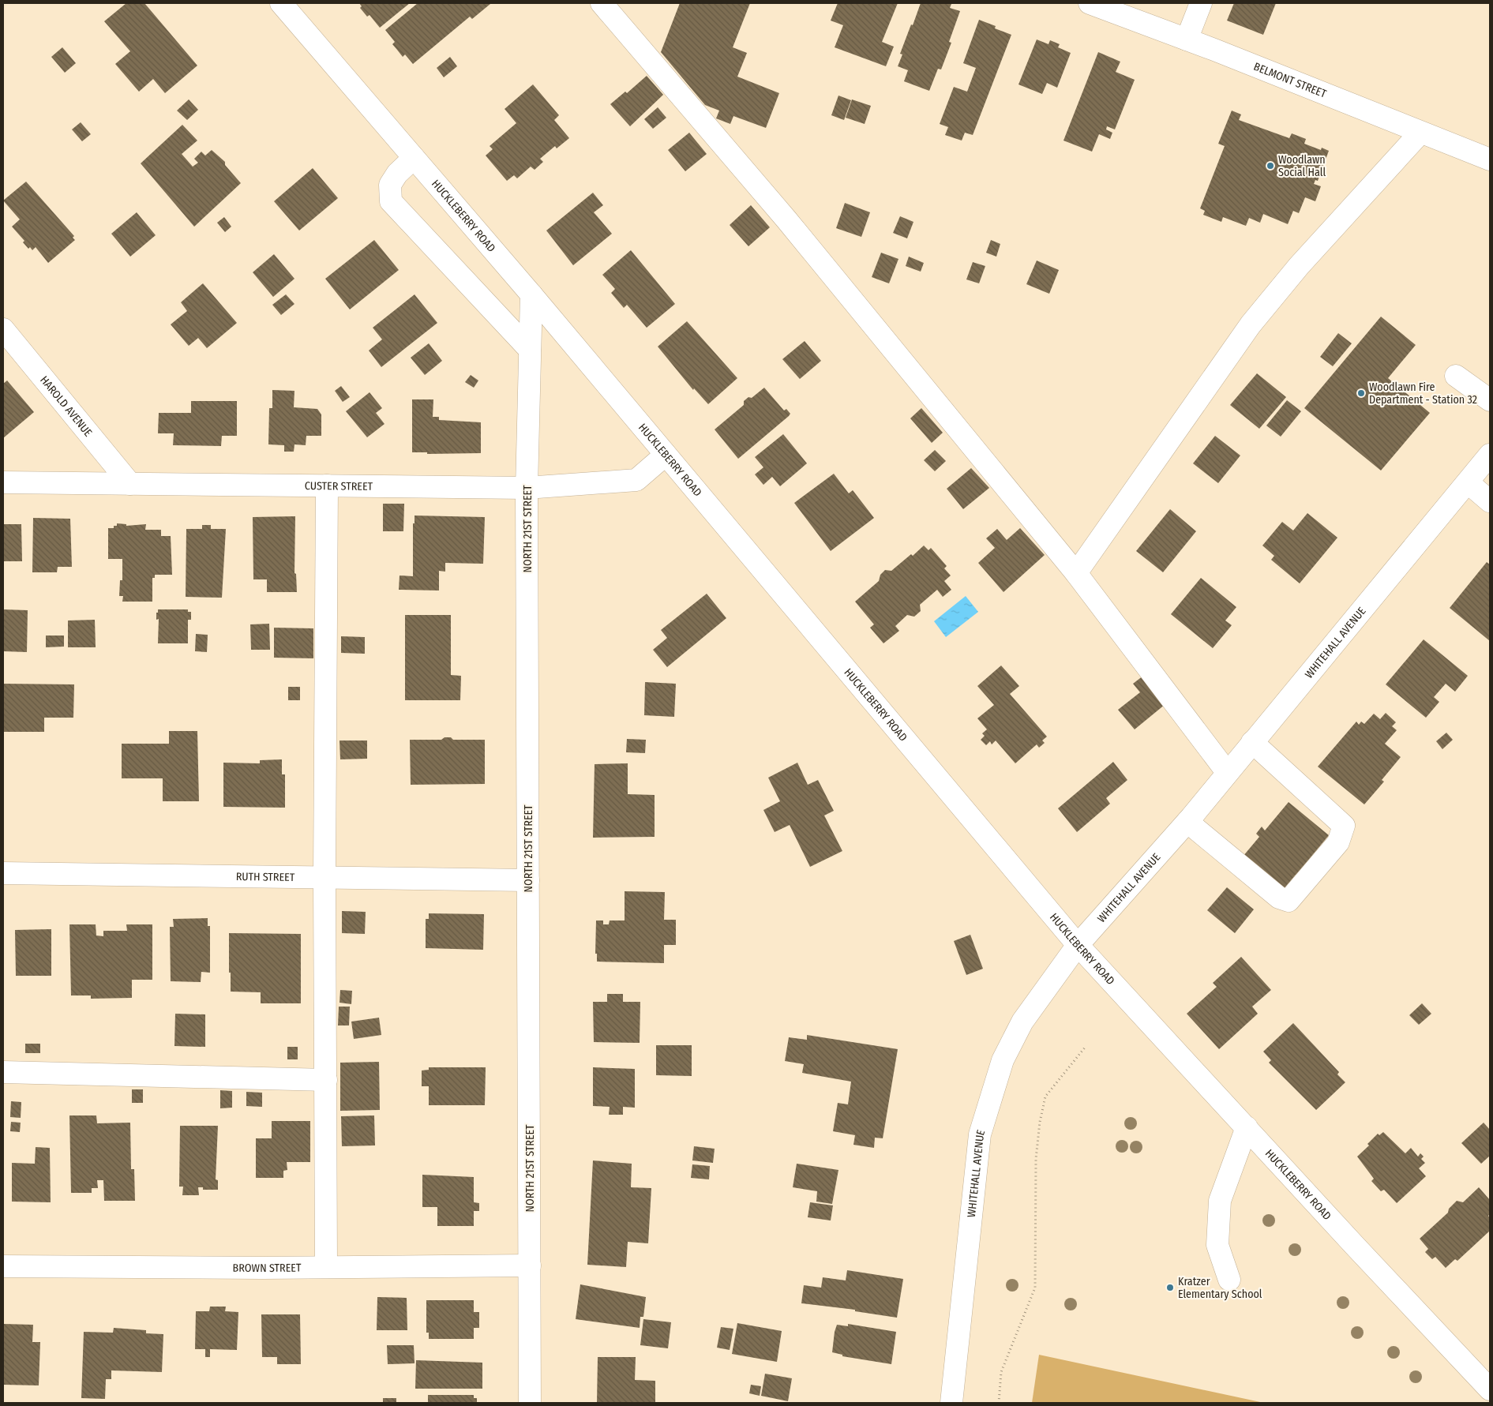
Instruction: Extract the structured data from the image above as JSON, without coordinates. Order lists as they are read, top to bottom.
{
  "streets": {
    "street": [
      "BELMONT STREET",
      "HUCKLEBERRY ROAD",
      "HAROLD AVENUE",
      "CUSTER STREET",
      "NORTH 21ST STREET",
      "WHITEHALL AVENUE",
      "RUTH STREET",
      "BROWN STREET"
    ]
  },
  "crossings": [
    ["HUCKLEBERRY ROAD", "CUSTER STREET"],
    ["HUCKLEBERRY ROAD", "NORTH 21ST STREET"],
    ["HUCKLEBERRY ROAD", "WHITEHALL AVENUE"],
    ["HAROLD AVENUE", "CUSTER STREET"],
    ["CUSTER STREET", "NORTH 21ST STREET"],
    ["NORTH 21ST STREET", "RUTH STREET"],
    ["NORTH 21ST STREET", "BROWN STREET"]
  ],
  "places": ["Woodlawn Social Hall", "Woodlawn Fire Department - Station 32", "Kratzer Elementary School"]
}
